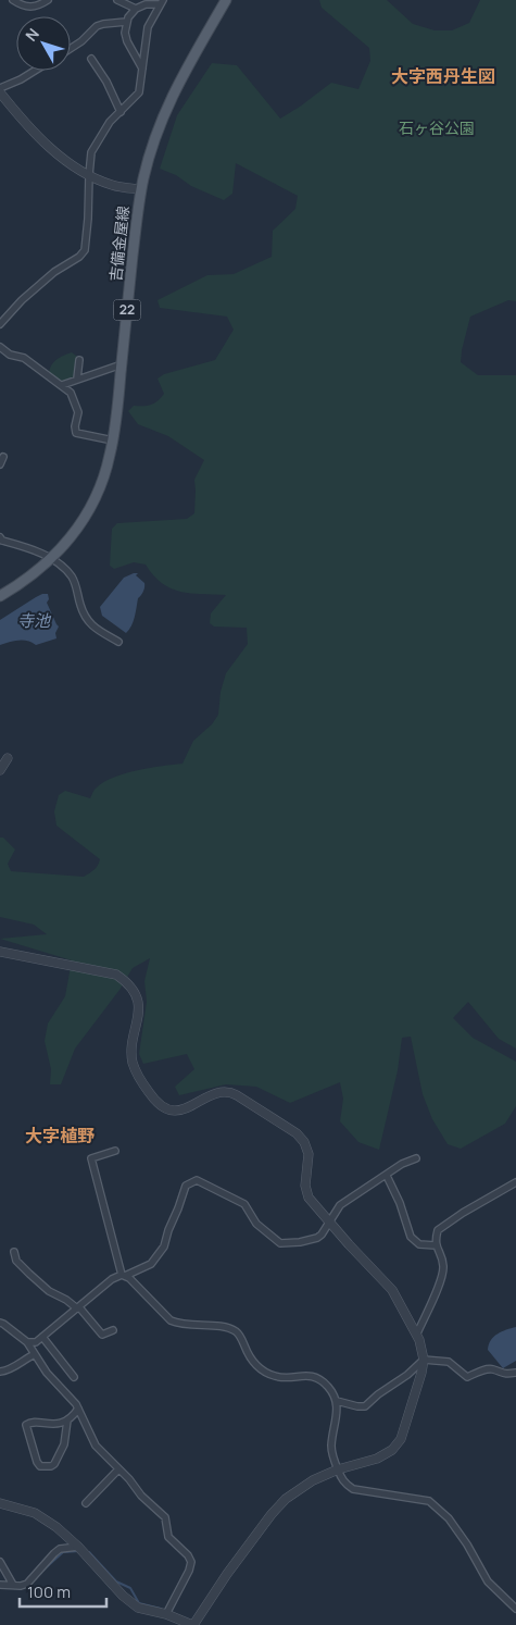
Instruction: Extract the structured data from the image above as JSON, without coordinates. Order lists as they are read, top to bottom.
{
  "streets": {
    "main road": ["吉備金屋線", "22"]
  },
  "districts": ["大字西丹生図", "大字植野"],
  "water": ["寺池"],
  "parks": ["石ヶ谷公園"],
  "scale_bar": "100 m",
  "north": "top left"
}
